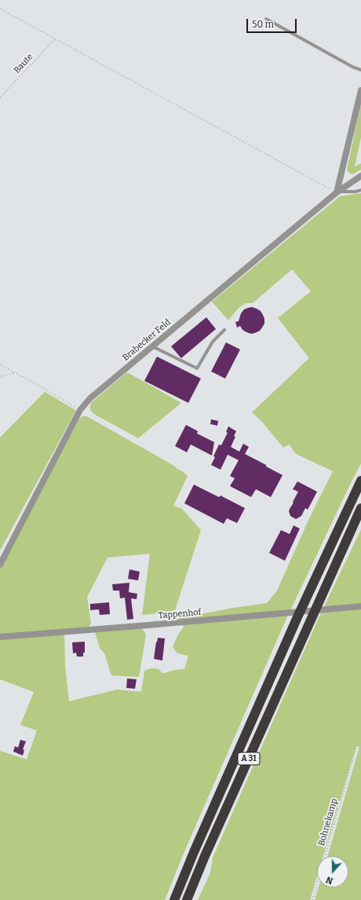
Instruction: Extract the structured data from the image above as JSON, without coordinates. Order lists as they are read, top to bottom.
{
  "streets": {
    "highway": ["A 31"],
    "street": ["Brabecker Feld", "Tappenhof"],
    "path": ["Baute", "Bohnekamp"]
  },
  "scale_bar": "50 m",
  "north": "bottom"
}
